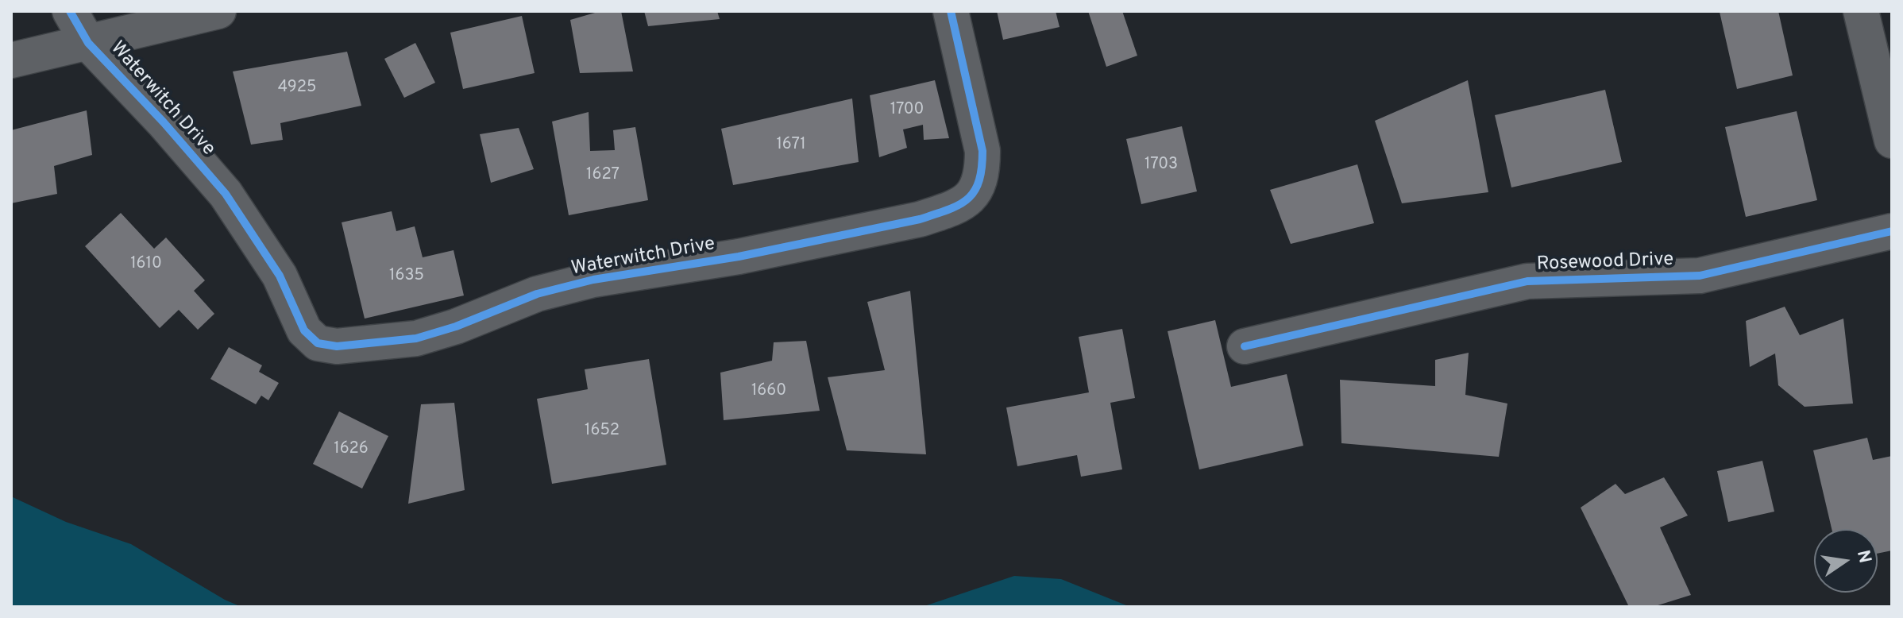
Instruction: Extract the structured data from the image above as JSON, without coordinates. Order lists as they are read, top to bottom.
{
  "streets": {
    "street": ["Waterwitch Drive", "Rosewood Drive"]
  },
  "house_numbers": [
    "4925",
    "1700",
    "1671",
    "1703",
    "1627",
    "1610",
    "1635",
    "1660",
    "1652",
    "1626"
  ],
  "north": "right"
}
